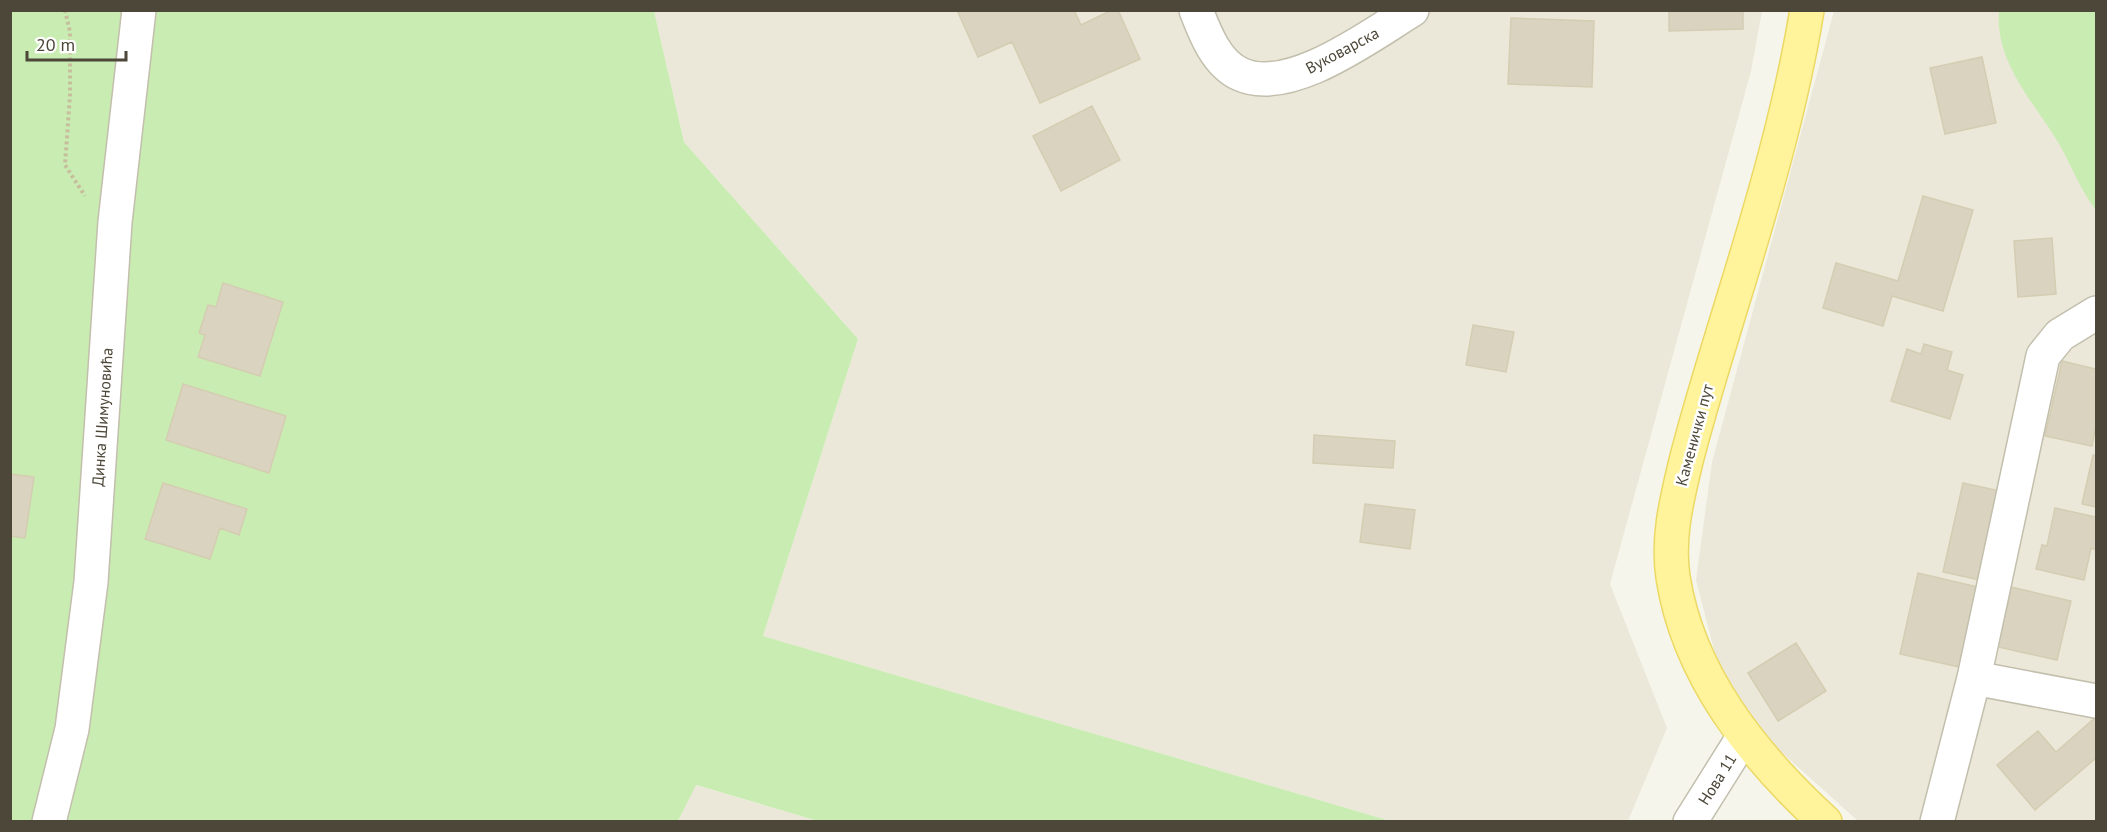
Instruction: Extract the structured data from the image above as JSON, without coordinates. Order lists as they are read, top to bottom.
{
  "streets": {
    "main road": ["Каменички пут"],
    "street": ["Вуковарска", "Динка Шимуновића", "Нова 11"]
  },
  "crossings": [
    ["Каменички пут", "Нова 11"]
  ],
  "scale_bar": "20 m"
}
